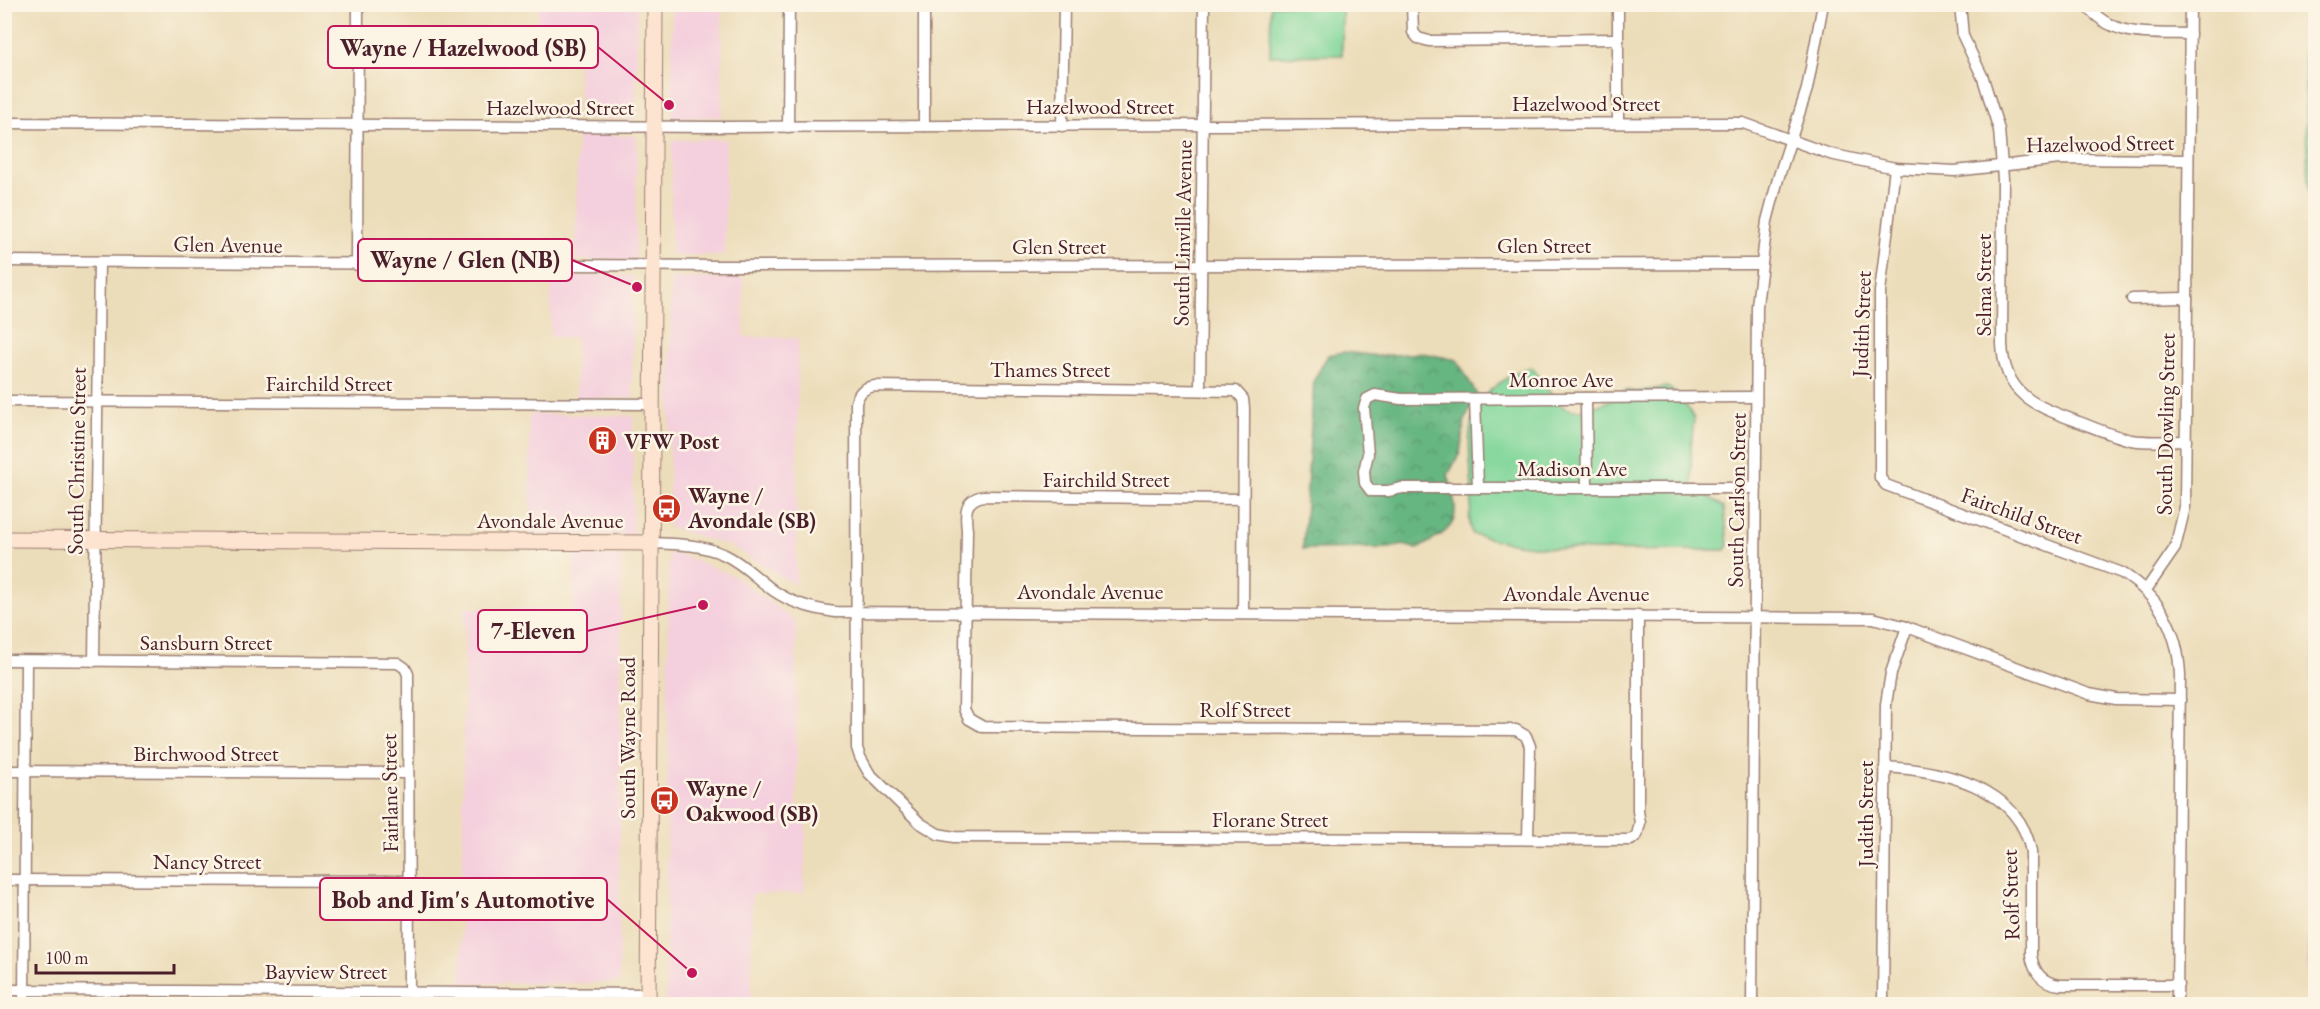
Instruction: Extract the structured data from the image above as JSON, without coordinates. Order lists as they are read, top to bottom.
{
  "streets": {
    "main road": ["Avondale Avenue", "South Wayne Road"],
    "street": [
      "Hazelwood Street",
      "South Linville Avenue",
      "Glen Avenue",
      "Glen Street",
      "Selma Street",
      "Judith Street",
      "Thames Street",
      "Monroe Ave",
      "Fairchild Street",
      "South Dowling Street",
      "South Christine Street",
      "Madison Ave",
      "South Carlson Street",
      "Sansburn Street",
      "Rolf Street",
      "Birchwood Street",
      "Fairlane Street",
      "Florane Street",
      "Nancy Street",
      "Bayview Street"
    ]
  },
  "crossings": [
    ["Hazelwood Street", "South Linville Avenue"],
    ["Hazelwood Street", "Selma Street"],
    ["Hazelwood Street", "Judith Street"],
    ["Hazelwood Street", "South Dowling Street"],
    ["Hazelwood Street", "South Carlson Street"],
    ["Hazelwood Street", "South Wayne Road"],
    ["South Linville Avenue", "Glen Street"],
    ["South Linville Avenue", "Thames Street"],
    ["Glen Avenue", "Glen Street"],
    ["Glen Avenue", "South Christine Street"],
    ["Glen Street", "South Carlson Street"],
    ["Glen Street", "South Wayne Road"],
    ["Selma Street", "South Dowling Street"],
    ["Judith Street", "Fairchild Street"],
    ["Judith Street", "Avondale Avenue"],
    ["Judith Street", "Rolf Street"],
    ["Thames Street", "Fairchild Street"],
    ["Thames Street", "Avondale Avenue"],
    ["Thames Street", "Florane Street"],
    ["Monroe Ave", "Madison Ave"],
    ["Monroe Ave", "South Carlson Street"],
    ["Fairchild Street", "South Dowling Street"],
    ["Fairchild Street", "South Christine Street"],
    ["Fairchild Street", "Avondale Avenue"],
    ["Fairchild Street", "Rolf Street"],
    ["Fairchild Street", "South Wayne Road"],
    ["South Christine Street", "Avondale Avenue"],
    ["South Christine Street", "Sansburn Street"],
    ["Madison Ave", "South Carlson Street"],
    ["South Carlson Street", "Avondale Avenue"],
    ["Avondale Avenue", "Rolf Street"],
    ["Avondale Avenue", "South Wayne Road"],
    ["Avondale Avenue", "Florane Street"],
    ["Sansburn Street", "Fairlane Street"],
    ["Rolf Street", "Florane Street"],
    ["South Wayne Road", "Bayview Street"],
    ["Birchwood Street", "Fairlane Street"],
    ["Fairlane Street", "Nancy Street"],
    ["Fairlane Street", "Bayview Street"]
  ],
  "places": {
    "other": [
      "Wayne / Hazelwood (SB)",
      "Wayne / Glen (NB)",
      "7-Eleven",
      "Bob and Jim's Automotive"
    ],
    "building": ["VFW Post"],
    "bus stop": ["Wayne / Avondale (SB)", "Wayne / Oakwood (SB)"]
  },
  "scale_bar": "100 m"
}
